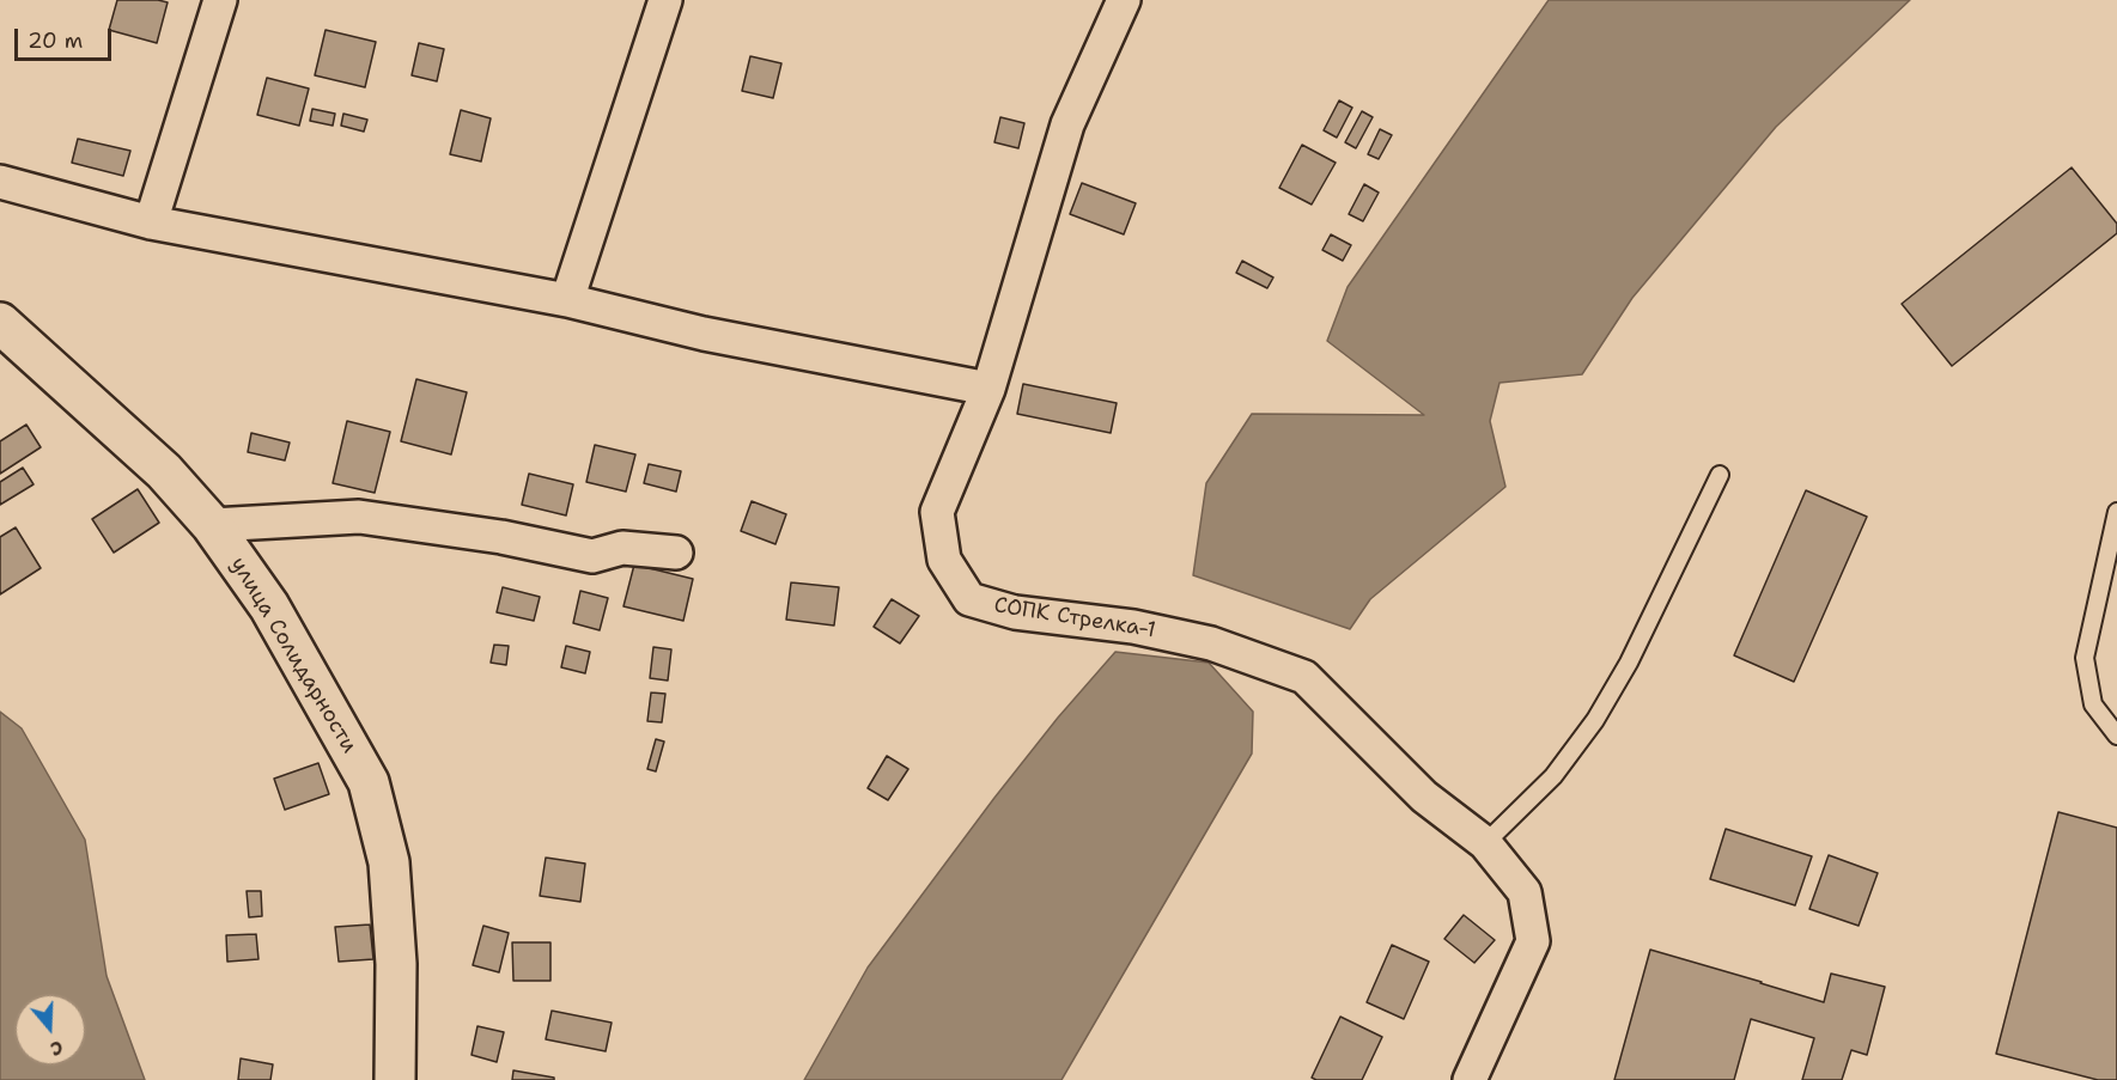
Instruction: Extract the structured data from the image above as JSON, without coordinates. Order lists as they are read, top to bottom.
{
  "streets": {
    "street": ["СОПК Стрелка-1", "улица Солидарности"]
  },
  "scale_bar": "20 m",
  "north": "bottom"
}
